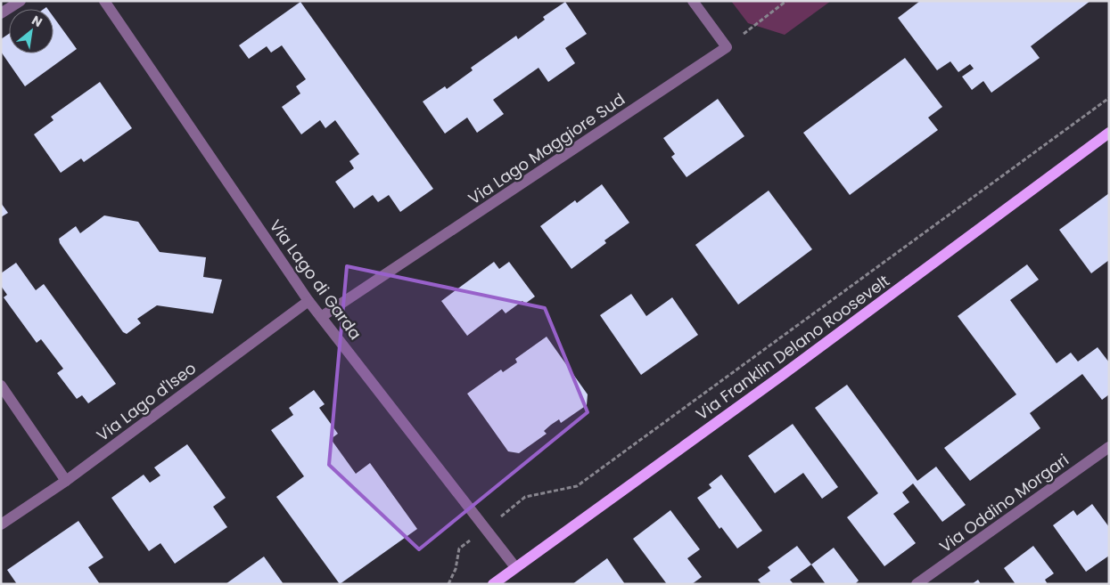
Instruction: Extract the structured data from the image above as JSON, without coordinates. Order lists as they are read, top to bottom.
{
  "streets": {
    "main road": ["Via Franklin Delano Roosevelt"],
    "street": [
      "Via Lago Maggiore Sud",
      "Via Lago di Garda",
      "Via Lago d'Iseo",
      "Via Oddino Morgari"
    ]
  },
  "crossings": [
    ["Via Lago Maggiore Sud", "Via Lago di Garda"],
    ["Via Lago di Garda", "Via Franklin Delano Roosevelt"],
    ["Via Lago di Garda", "Via Lago d'Iseo"]
  ],
  "north": "top right"
}
